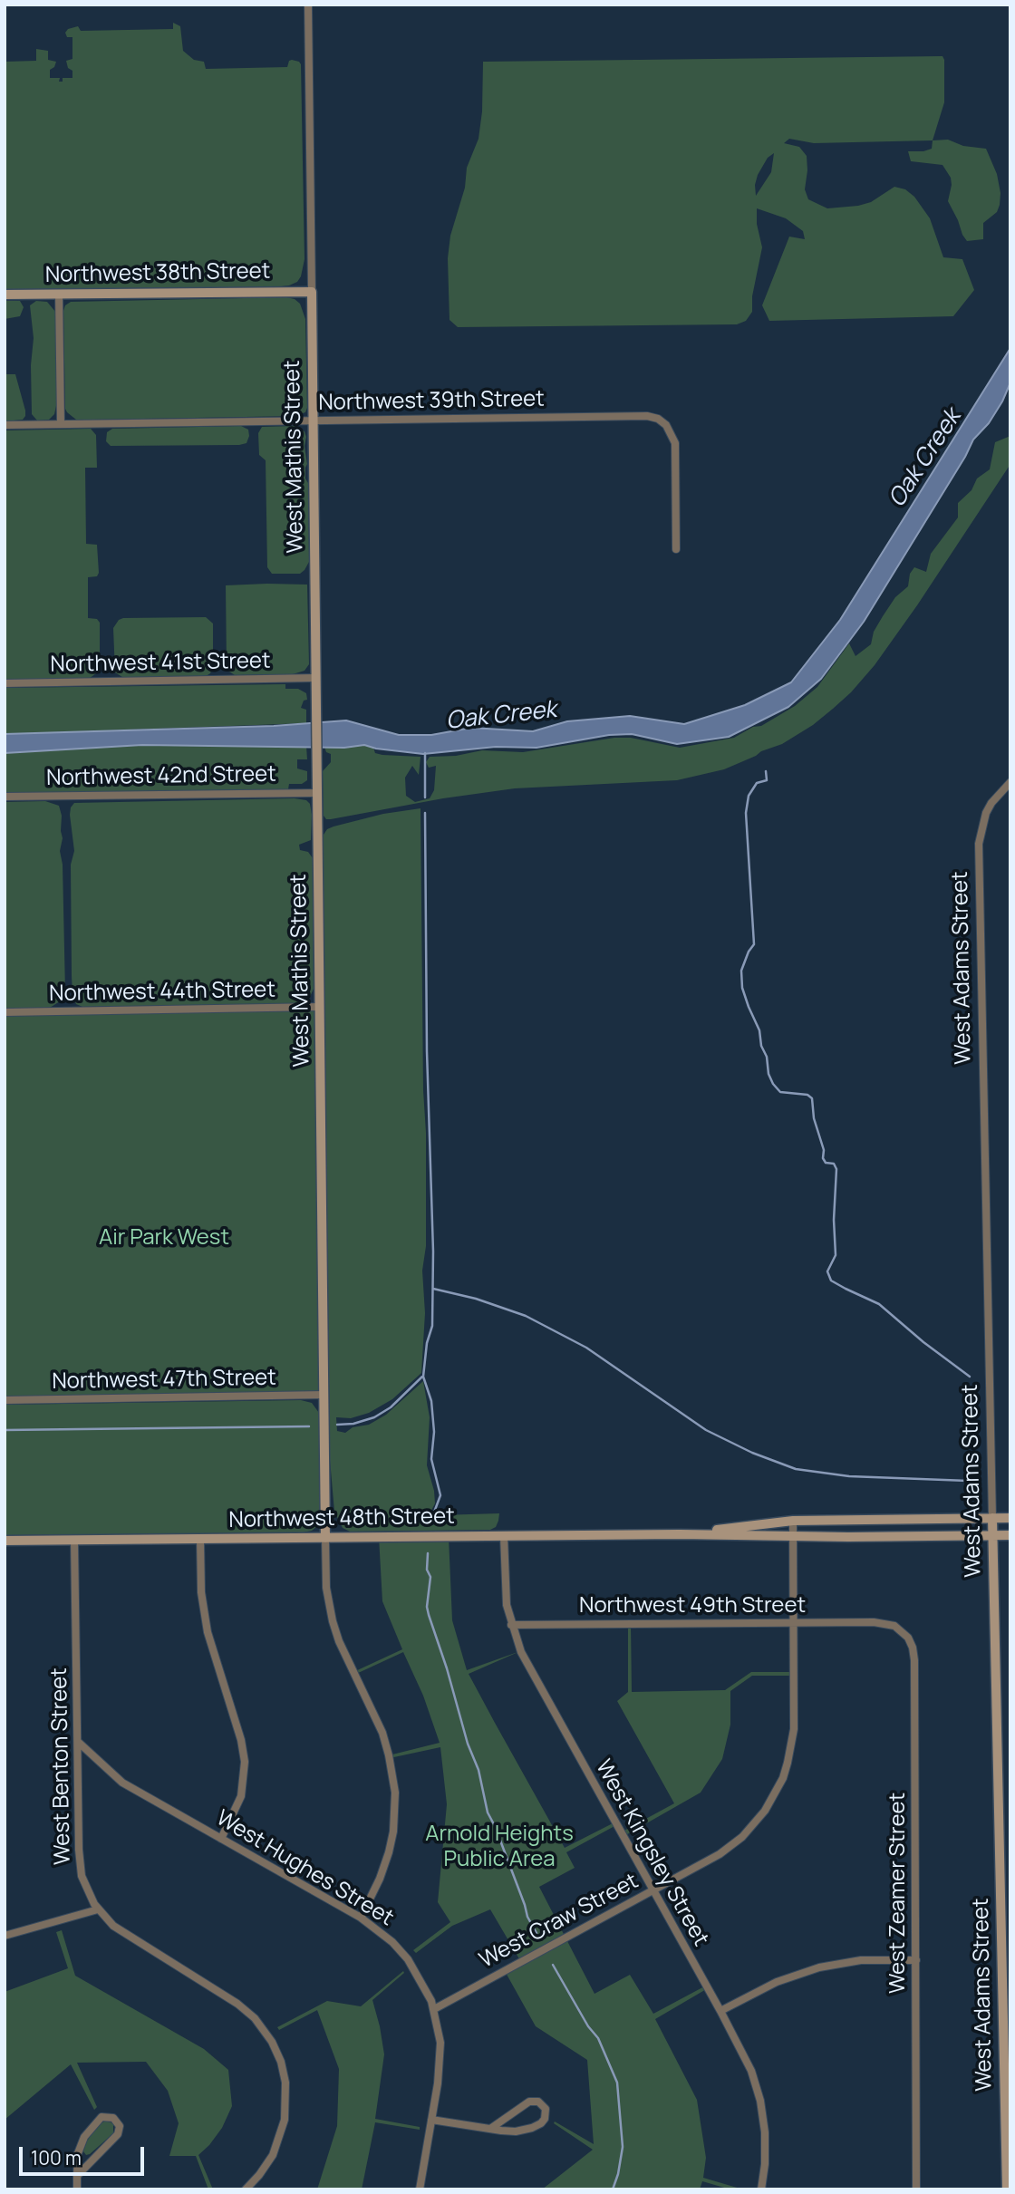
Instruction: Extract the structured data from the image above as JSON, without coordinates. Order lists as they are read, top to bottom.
{
  "streets": {
    "main road": [
      "Northwest 38th Street",
      "West Mathis Street",
      "West Adams Street",
      "Northwest 48th Street"
    ],
    "street": [
      "Northwest 39th Street",
      "Northwest 41st Street",
      "Northwest 42nd Street",
      "Northwest 44th Street",
      "Northwest 47th Street",
      "Northwest 49th Street",
      "West Benton Street",
      "West Kingsley Street",
      "West Hughes Street",
      "West Zeamer Street",
      "West Craw Street"
    ]
  },
  "crossings": [
    ["Northwest 38th Street", "West Mathis Street"],
    ["Northwest 39th Street", "West Mathis Street"],
    ["West Mathis Street", "Northwest 41st Street"],
    ["West Mathis Street", "Northwest 42nd Street"],
    ["West Mathis Street", "Northwest 44th Street"],
    ["West Mathis Street", "Northwest 47th Street"],
    ["West Mathis Street", "Northwest 48th Street"],
    ["West Mathis Street", "West Hughes Street"],
    ["West Adams Street", "Northwest 48th Street"],
    ["Northwest 48th Street", "West Benton Street"],
    ["Northwest 48th Street", "West Kingsley Street"],
    ["Northwest 48th Street", "West Craw Street"],
    ["Northwest 49th Street", "West Kingsley Street"],
    ["Northwest 49th Street", "West Zeamer Street"],
    ["Northwest 49th Street", "West Craw Street"],
    ["West Benton Street", "West Hughes Street"],
    ["West Kingsley Street", "West Craw Street"],
    ["West Hughes Street", "West Craw Street"]
  ],
  "water": ["Oak Creek"],
  "parks": ["Air Park West", "Arnold Heights Public Area"],
  "scale_bar": "100 m"
}
